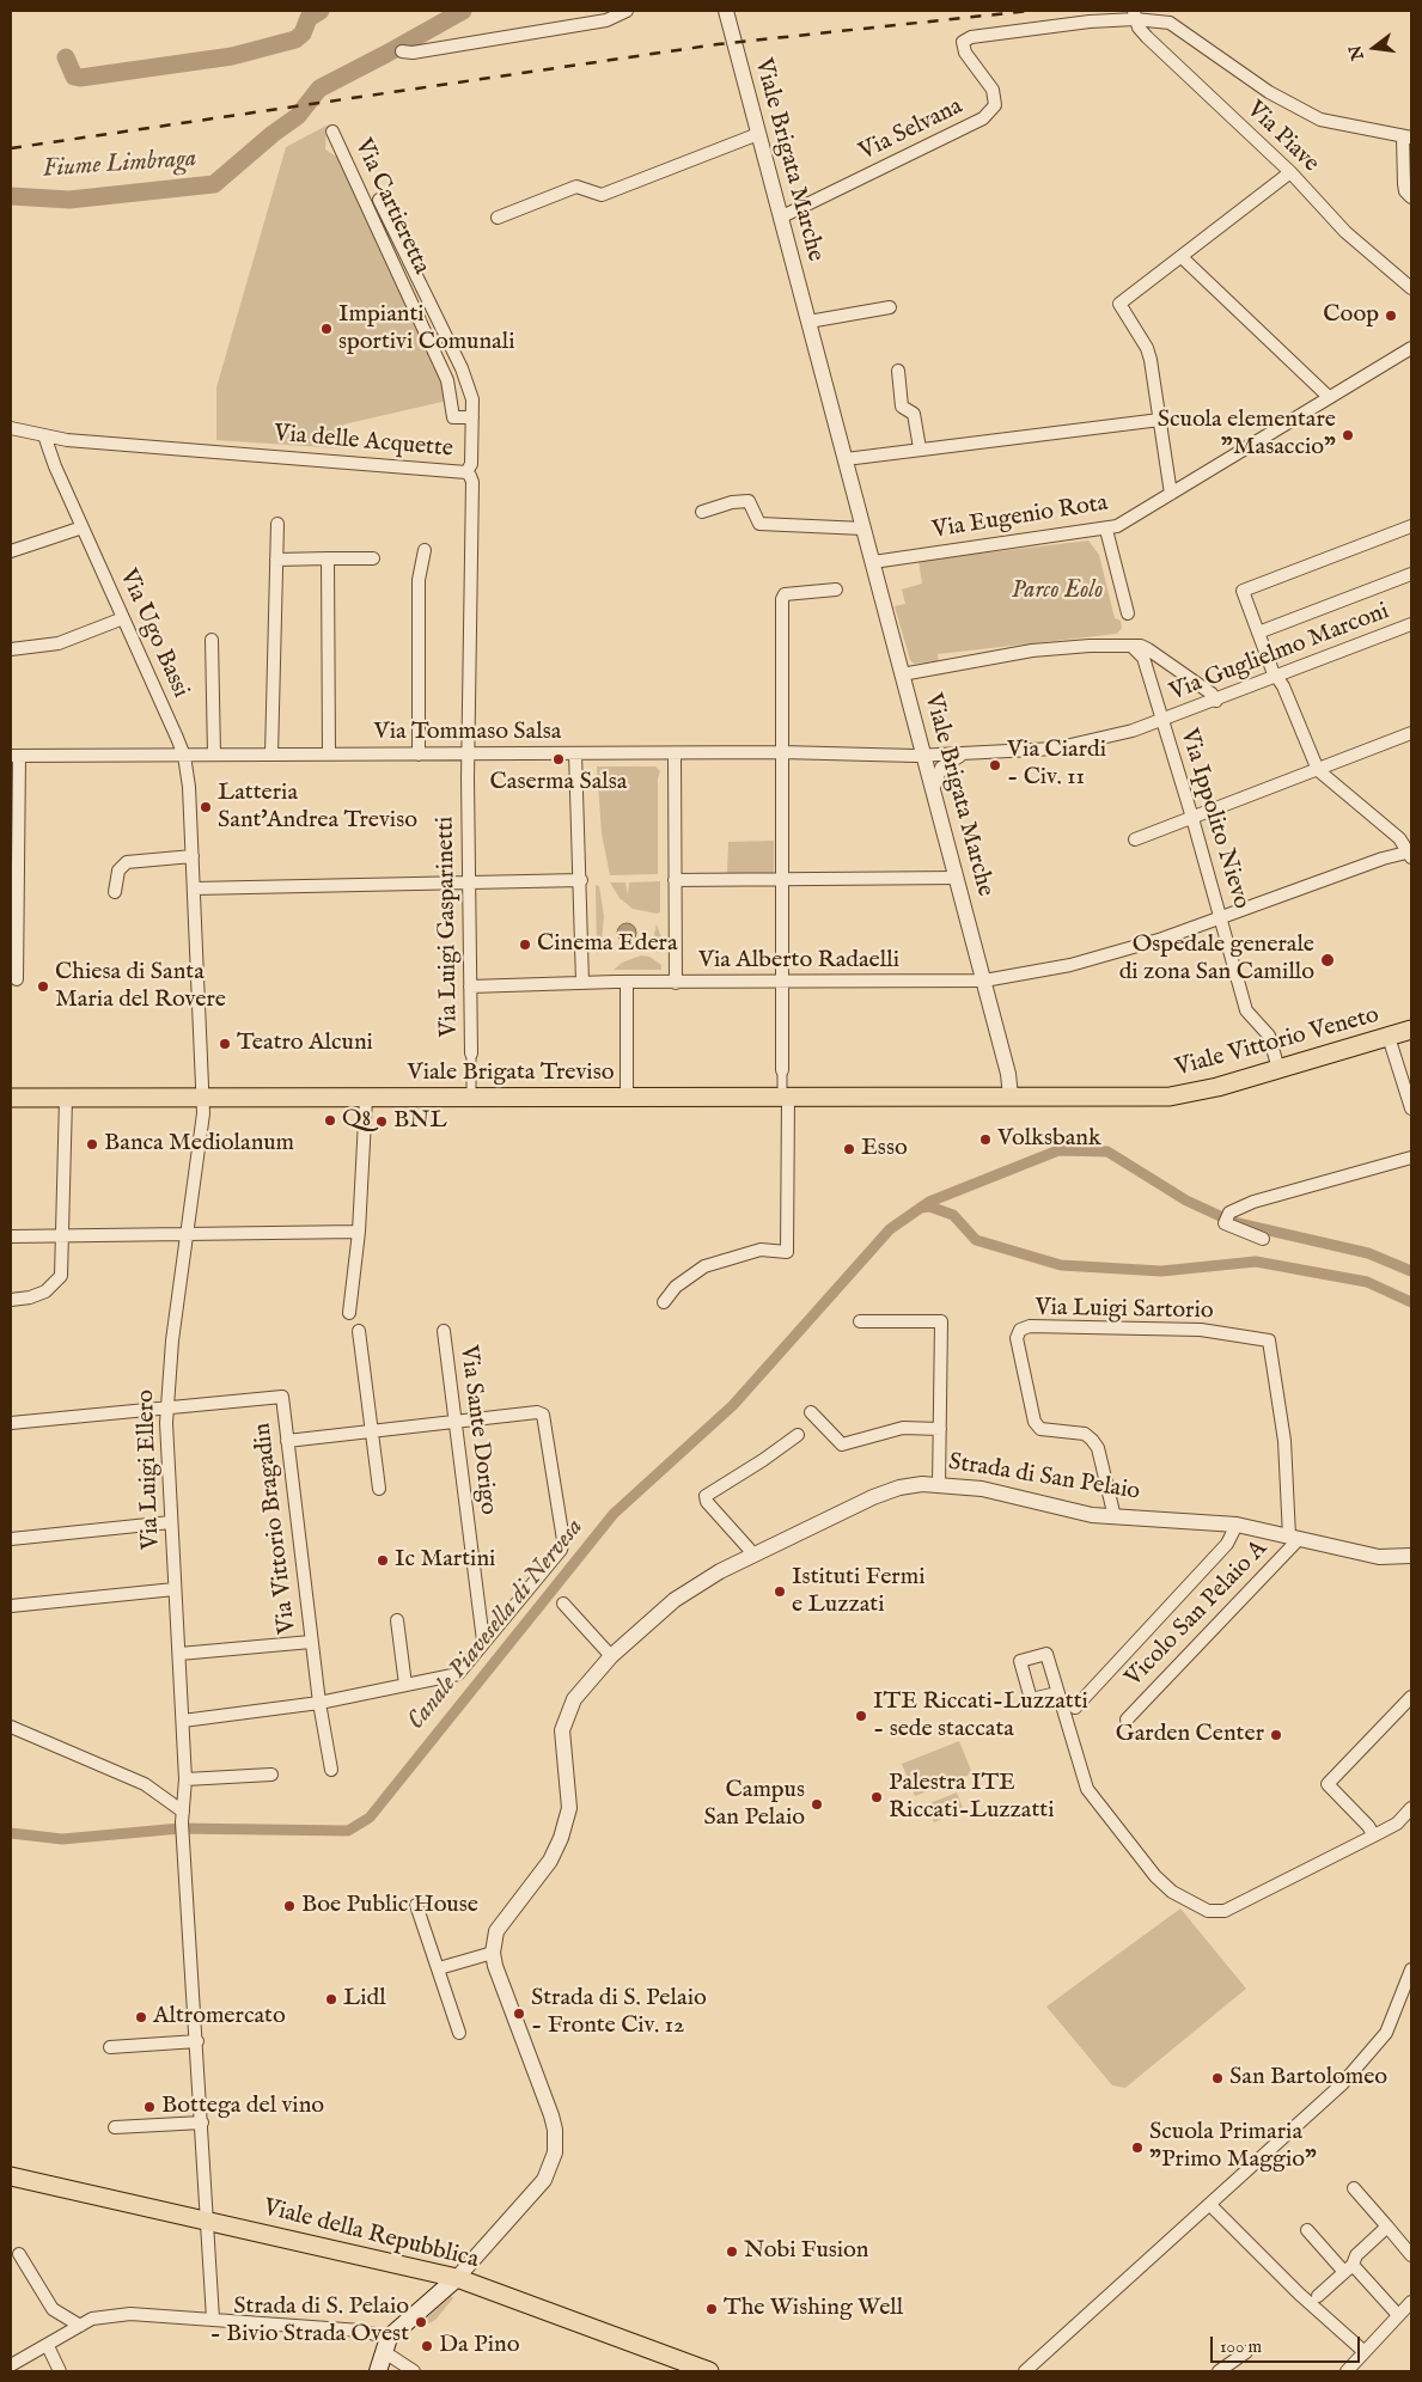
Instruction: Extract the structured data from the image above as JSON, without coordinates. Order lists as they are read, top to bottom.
{
  "streets": {
    "main road": ["Viale Vittorio Veneto", "Viale Brigata Treviso", "Viale della Repubblica"],
    "street": [
      "Via Selvana",
      "Via Piave",
      "Viale Brigata Marche",
      "Via Cartieretta",
      "Via delle Acquette",
      "Via Eugenio Rota",
      "Via Ugo Bassi",
      "Via Guglielmo Marconi",
      "Via Tommaso Salsa",
      "Via Ippolito Nievo",
      "Via Luigi Gasparinetti",
      "Via Alberto Radaelli",
      "Via Luigi Sartorio",
      "Via Sante Dorigo",
      "Via Luigi Ellero",
      "Strada di San Pelaio",
      "Via Vittorio Bragadin",
      "Vicolo San Pelaio A"
    ]
  },
  "crossings": [
    ["Via Selvana", "Via Piave"],
    ["Via Selvana", "Viale Brigata Marche"],
    ["Viale Brigata Marche", "Via Eugenio Rota"],
    ["Viale Brigata Marche", "Via Tommaso Salsa"],
    ["Viale Brigata Marche", "Via Alberto Radaelli"],
    ["Viale Brigata Marche", "Viale Vittorio Veneto"],
    ["Viale Brigata Marche", "Viale Brigata Treviso"],
    ["Via Cartieretta", "Via delle Acquette"],
    ["Via delle Acquette", "Via Ugo Bassi"],
    ["Via delle Acquette", "Via Tommaso Salsa"],
    ["Via delle Acquette", "Via Luigi Gasparinetti"],
    ["Via Ugo Bassi", "Via Tommaso Salsa"],
    ["Via Ugo Bassi", "Viale Brigata Treviso"],
    ["Via Ugo Bassi", "Via Luigi Ellero"],
    ["Via Guglielmo Marconi", "Via Tommaso Salsa"],
    ["Via Guglielmo Marconi", "Via Ippolito Nievo"],
    ["Via Tommaso Salsa", "Via Luigi Gasparinetti"],
    ["Via Ippolito Nievo", "Via Alberto Radaelli"],
    ["Via Ippolito Nievo", "Viale Vittorio Veneto"],
    ["Via Luigi Gasparinetti", "Via Alberto Radaelli"],
    ["Via Luigi Gasparinetti", "Viale Brigata Treviso"],
    ["Viale Vittorio Veneto", "Viale Brigata Treviso"],
    ["Viale Brigata Treviso", "Via Luigi Ellero"],
    ["Via Luigi Sartorio", "Strada di San Pelaio"],
    ["Via Luigi Sartorio", "Vicolo San Pelaio A"],
    ["Via Luigi Ellero", "Via Vittorio Bragadin"],
    ["Via Luigi Ellero", "Viale della Repubblica"],
    ["Strada di San Pelaio", "Vicolo San Pelaio A"]
  ],
  "water": ["Fiume Limbraga", "Canale Piavesella di Nervesa"],
  "parks": ["Parco Eolo"],
  "places": [
    "Coop",
    "Impianti sportivi Comunali",
    "Scuola elementare \"Masaccio\"",
    "Caserma Salsa",
    "Via Ciardi - Civ. 11",
    "Latteria Sant'Andrea Treviso",
    "Cinema Edera",
    "Ospedale generale di zona San Camillo",
    "Chiesa di Santa Maria del Rovere",
    "Teatro Alcuni",
    "Q8",
    "BNL",
    "Volksbank",
    "Banca Mediolanum",
    "Esso",
    "Ic Martini",
    "Istituti Fermi e Luzzati",
    "ITE Riccati-Luzzatti - sede staccata",
    "Garden Center",
    "Palestra ITE Riccati-Luzzatti",
    "Campus San Pelaio",
    "Boe Public House",
    "Lidl",
    "Strada di S. Pelaio - Fronte Civ. 12",
    "Altromercato",
    "San Bartolomeo",
    "Bottega del vino",
    "Scuola Primaria \"Primo Maggio\"",
    "Nobi Fusion",
    "The Wishing Well",
    "Strada di S. Pelaio - Bivio Strada Ovest",
    "Da Pino"
  ],
  "scale_bar": "100 m",
  "north": "left"
}
